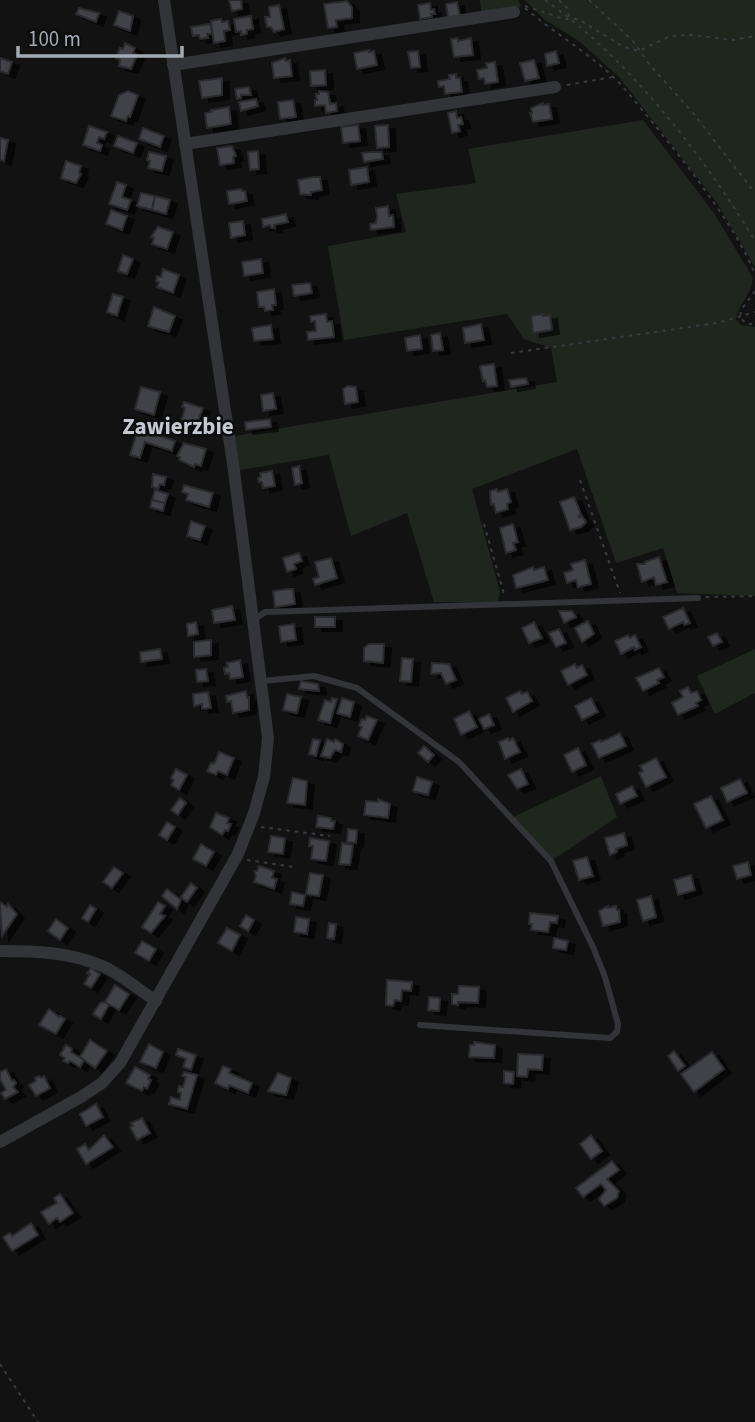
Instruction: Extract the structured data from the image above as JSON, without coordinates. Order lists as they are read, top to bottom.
{
  "districts": ["Zawierzbie"],
  "scale_bar": "100 m"
}
